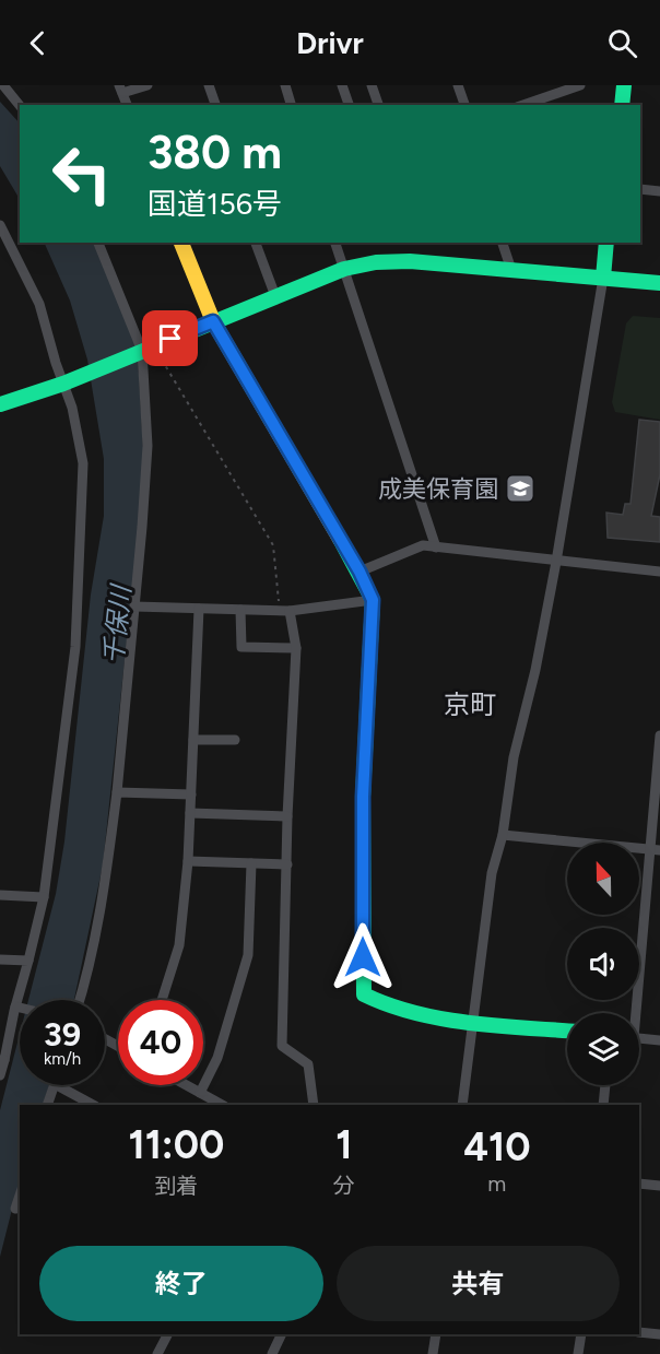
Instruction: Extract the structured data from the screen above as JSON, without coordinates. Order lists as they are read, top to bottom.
{
  "districts": ["京町"],
  "water": ["千保川"],
  "places": {
    "school or university": ["成美保育園"]
  },
  "north": "top",
  "page": {
    "header": "Drivr",
    "turn": ["380 m", "国道156号"],
    "speed": "39 km/h",
    "limit": "40",
    "eta": [
      "11:00",
      "到着",
      "1",
      "分",
      "410",
      "m"
    ],
    "buttons": ["終了", "共有"]
  }
}
